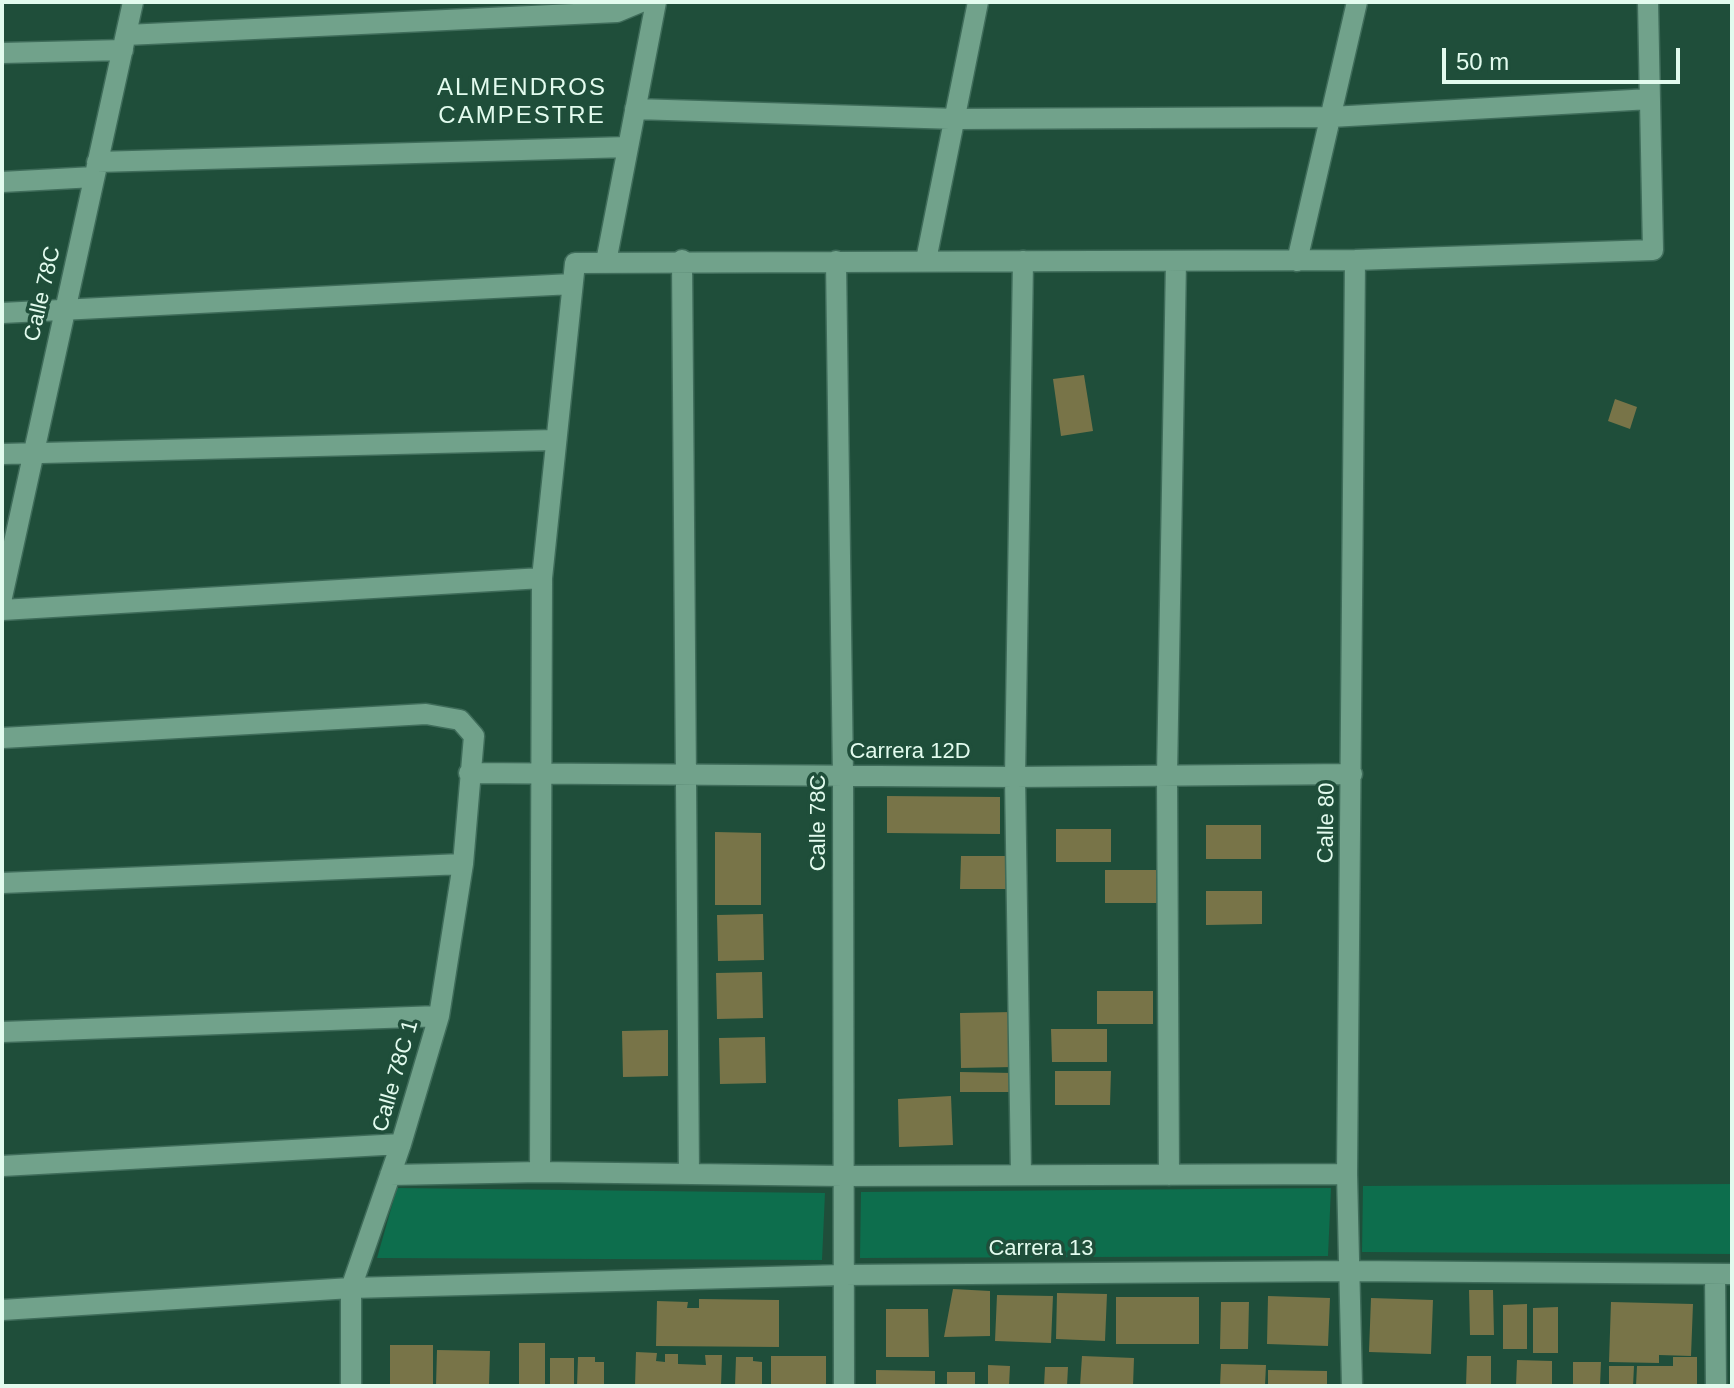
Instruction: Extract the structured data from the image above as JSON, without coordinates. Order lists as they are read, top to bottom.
{
  "streets": {
    "street": [
      "Calle 78C",
      "Carrera 12D",
      "Calle 80",
      "Calle 78C 1",
      "Carrera 13"
    ]
  },
  "crossings": [
    ["Calle 78C", "Carrera 12D"],
    ["Calle 78C", "Carrera 13"],
    ["Carrera 12D", "Calle 80"],
    ["Carrera 12D", "Calle 78C 1"],
    ["Calle 80", "Carrera 13"],
    ["Calle 78C 1", "Carrera 13"]
  ],
  "districts": ["ALMENDROS CAMPESTRE"],
  "scale_bar": "50 m"
}
